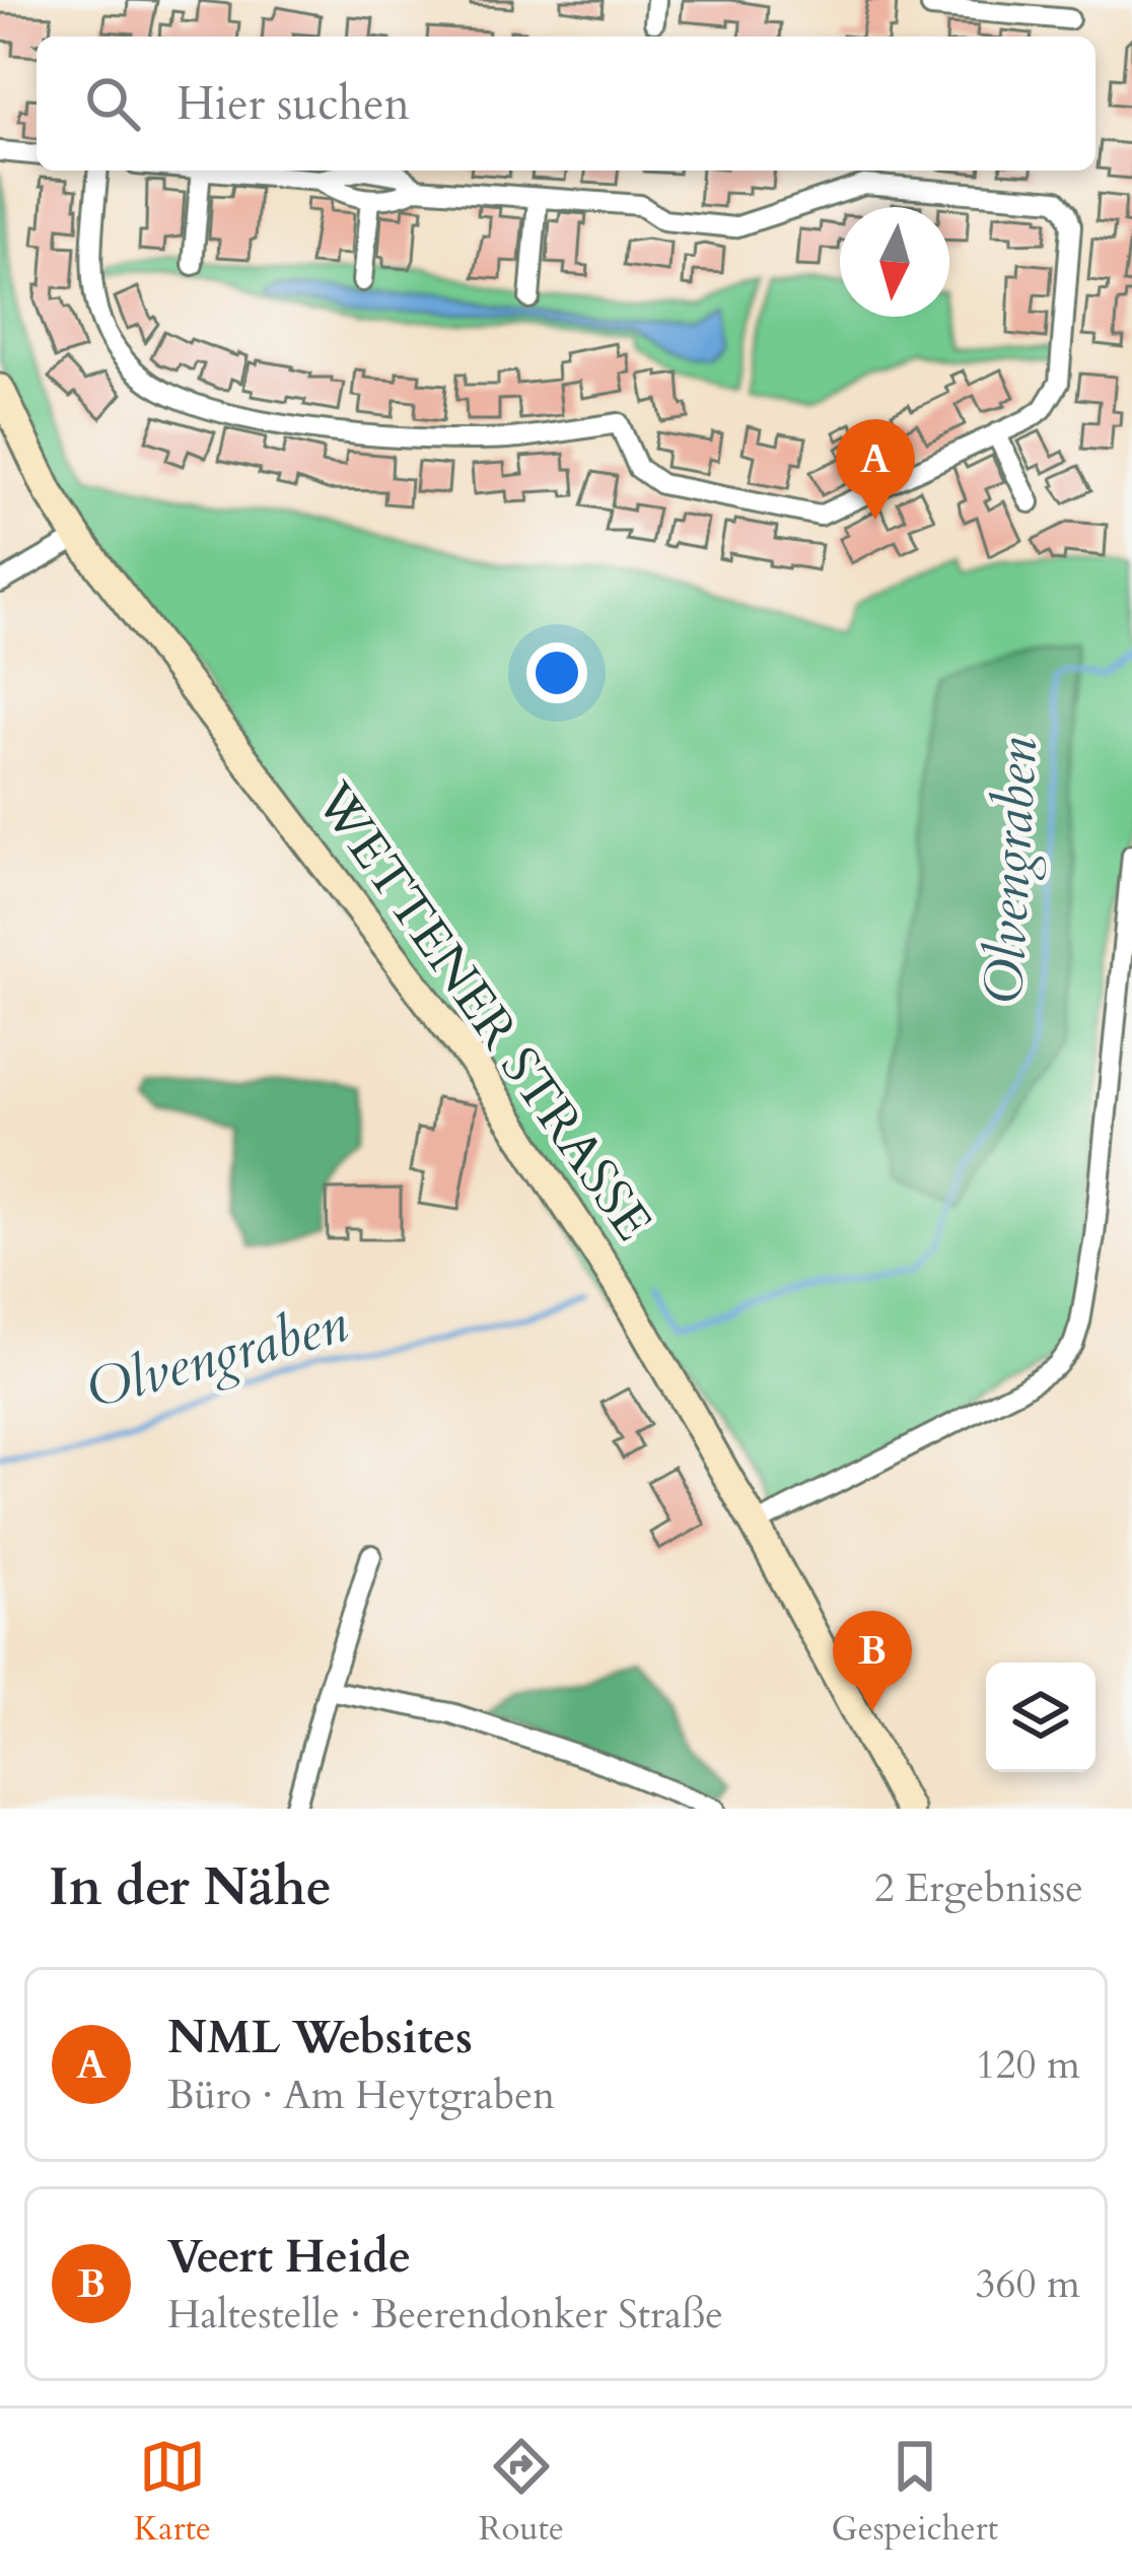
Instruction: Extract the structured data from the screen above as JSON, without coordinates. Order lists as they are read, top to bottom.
{
  "streets": {
    "street": ["WETTENER STRASSE"]
  },
  "water": ["Olvengraben"],
  "north": "bottom",
  "page": {
    "search": "Hier suchen",
    "pins": ["A", "B"],
    "heading": ["In der Nähe", "2 Ergebnisse"],
    "list": [
      {
        "mark": "A",
        "name": "NML Websites",
        "note": "Büro · Am Heytgraben",
        "value": "120 m"
      },
      {
        "mark": "B",
        "name": "Veert Heide",
        "note": "Haltestelle · Beerendonker Straße",
        "value": "360 m"
      }
    ],
    "nav": ["Karte", "Route", "Gespeichert"]
  }
}
